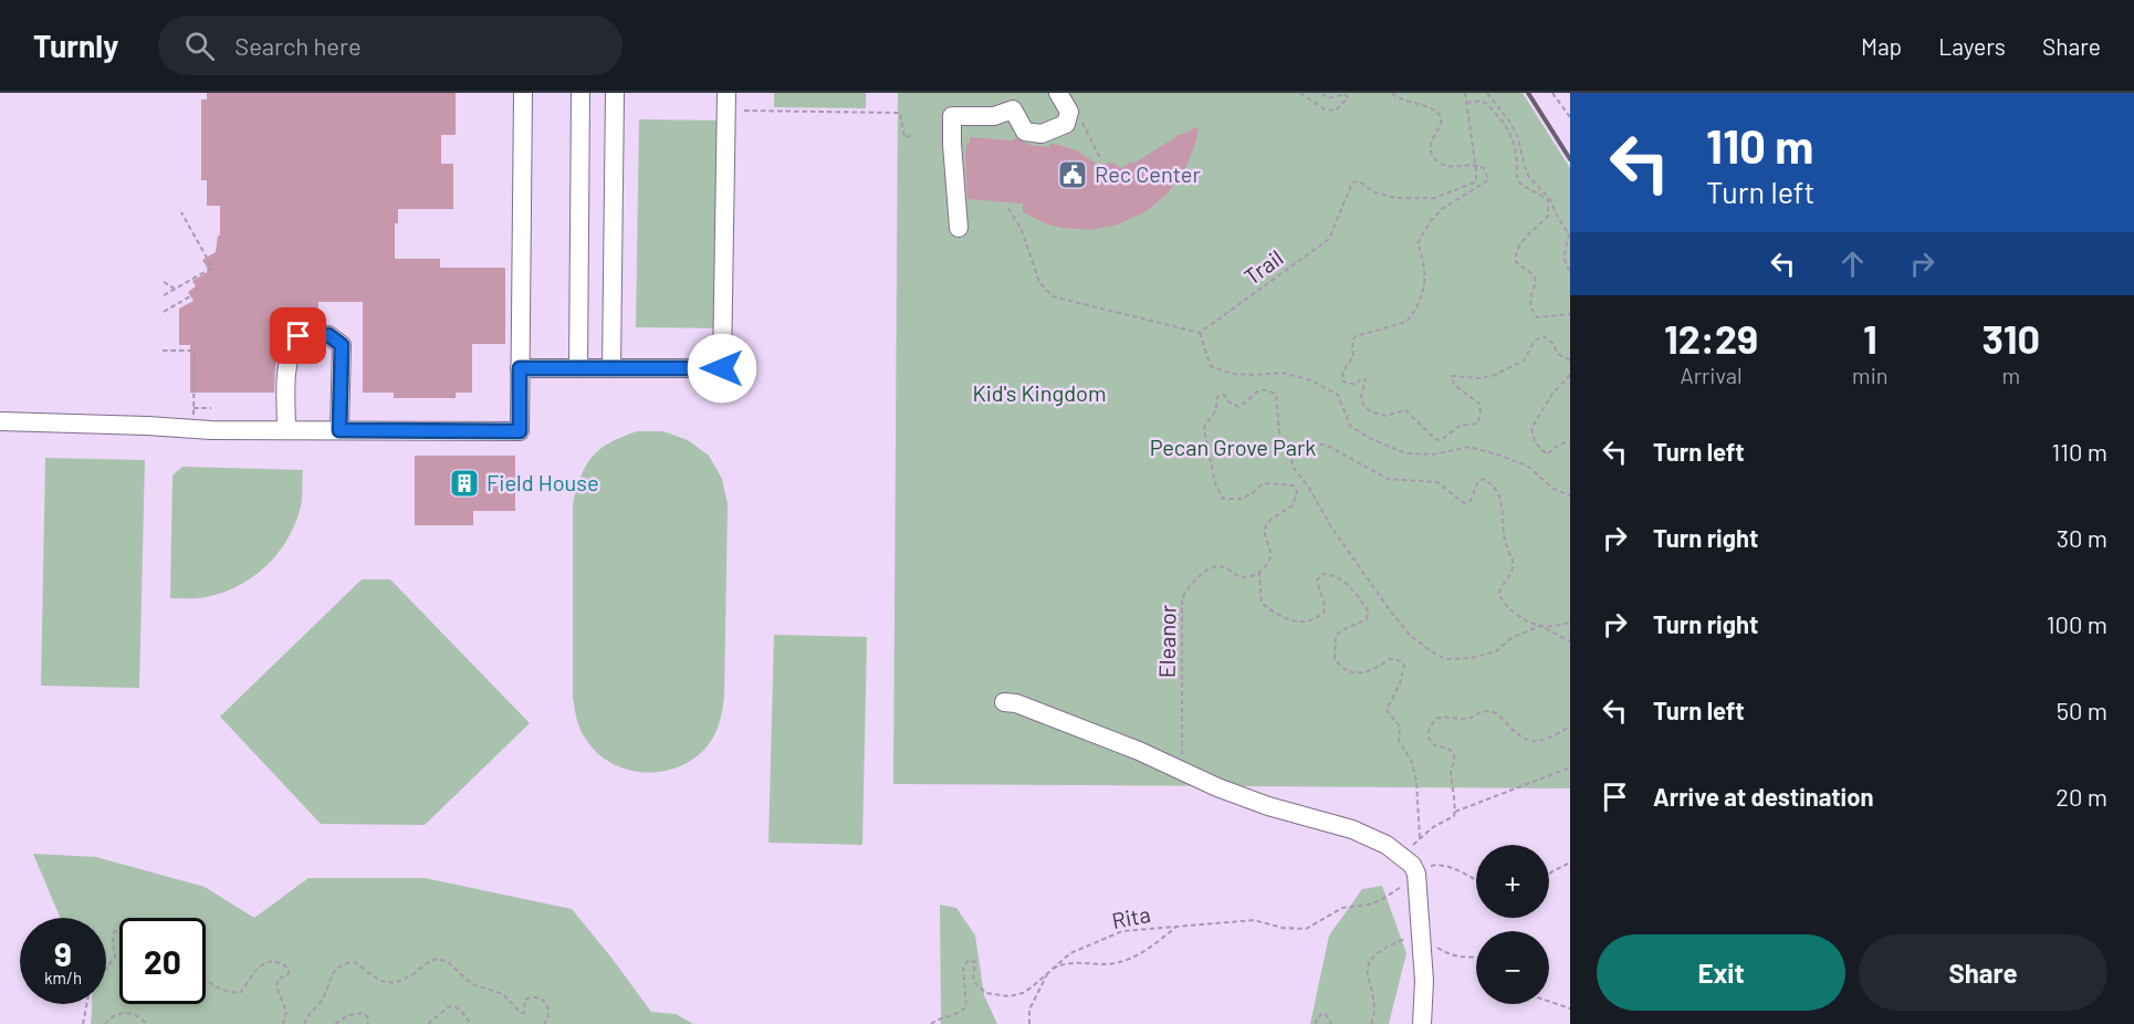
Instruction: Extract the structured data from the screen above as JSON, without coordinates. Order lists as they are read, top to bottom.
{
  "streets": {
    "path": ["Trail", "Eleanor", "Rita"]
  },
  "parks": ["Kid's Kingdom", "Pecan Grove Park"],
  "places": {
    "public building": ["Rec Center"],
    "building": ["Field House"]
  },
  "page": {
    "header": "Turnly",
    "search": "Search here",
    "nav": ["Map", "Layers", "Share"],
    "turn": ["110 m", "Turn left"],
    "eta": [
      "12:29",
      "Arrival",
      "1",
      "min",
      "310",
      "m"
    ],
    "list": [
      {
        "name": "Turn left",
        "value": "110 m"
      },
      {
        "name": "Turn right",
        "value": "30 m"
      },
      {
        "name": "Turn right",
        "value": "100 m"
      },
      {
        "name": "Turn left",
        "value": "50 m"
      },
      {
        "name": "Arrive at destination",
        "value": "20 m"
      }
    ],
    "map_buttons": ["+", "−"],
    "speed": "9 km/h",
    "limit": "20",
    "buttons": ["Exit", "Share"]
  }
}
